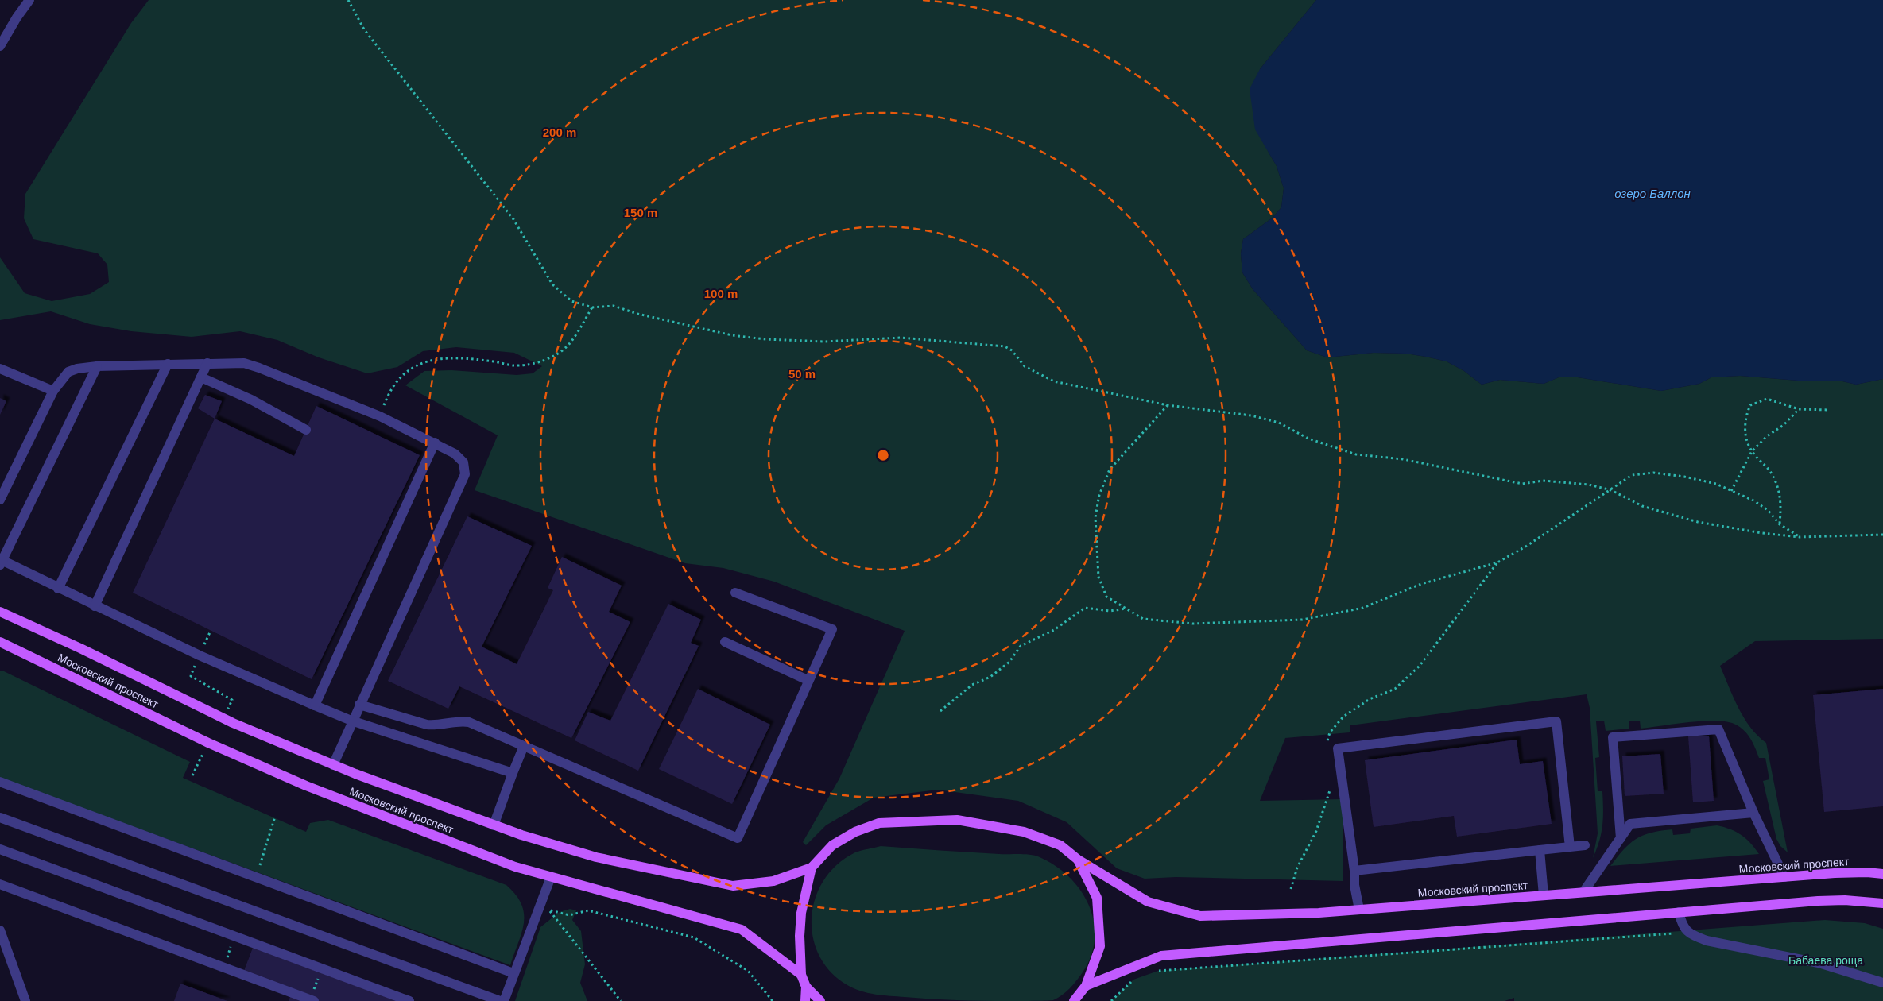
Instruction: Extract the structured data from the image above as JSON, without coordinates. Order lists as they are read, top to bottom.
{
  "streets": {
    "main road": ["Московский проспект"]
  },
  "water": ["озеро Баллон"],
  "parks": ["Бабаева роща"],
  "rings": [
    "200 m",
    "150 m",
    "100 m",
    "50 m"
  ]
}
